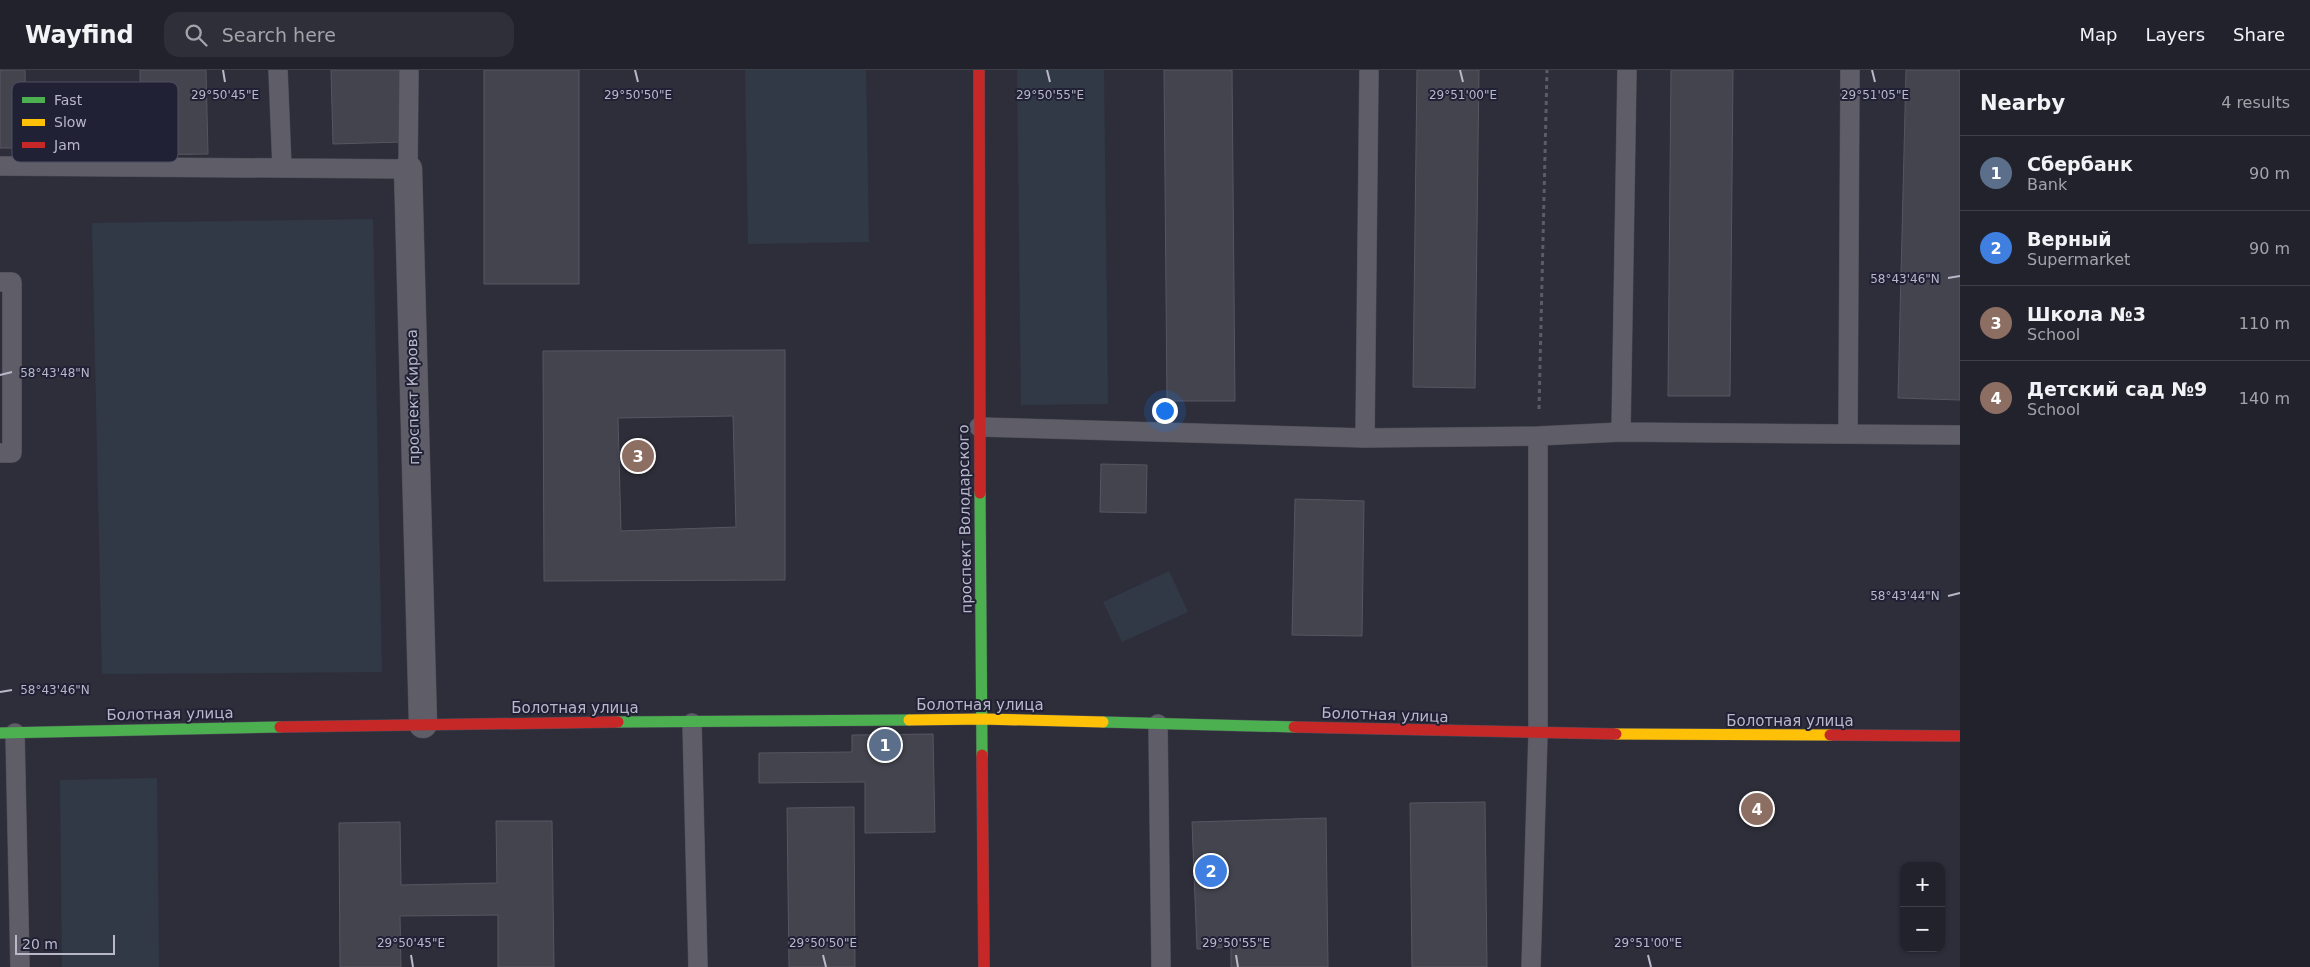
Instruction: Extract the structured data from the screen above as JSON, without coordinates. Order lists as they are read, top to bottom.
{
  "streets": {
    "street": ["проспект Кирова", "проспект Володарского", "Болотная улица"]
  },
  "crossings": [
    ["проспект Кирова", "Болотная улица"],
    ["проспект Володарского", "Болотная улица"]
  ],
  "legend": ["Fast", "Slow", "Jam"],
  "scale_bar": "20 m",
  "page": {
    "header": "Wayfind",
    "search": "Search here",
    "nav": ["Map", "Layers", "Share"],
    "heading": ["Nearby", "4 results"],
    "list": [
      {
        "mark": "1",
        "name": "Сбербанк",
        "note": "Bank",
        "value": "90 m"
      },
      {
        "mark": "2",
        "name": "Верный",
        "note": "Supermarket",
        "value": "90 m"
      },
      {
        "mark": "3",
        "name": "Школа №3",
        "note": "School",
        "value": "110 m"
      },
      {
        "mark": "4",
        "name": "Детский сад №9",
        "note": "School",
        "value": "140 m"
      }
    ],
    "pins": [
      "3",
      "1",
      "4",
      "2"
    ],
    "map_buttons": ["+", "−"],
    "scale": "20 m"
  },
  "coordinates": [
    "29°50'45\"E",
    "29°50'50\"E",
    "29°50'55\"E",
    "29°51'00\"E",
    "29°51'05\"E",
    "58°43'46\"N",
    "58°43'48\"N",
    "58°43'44\"N"
  ]
}
